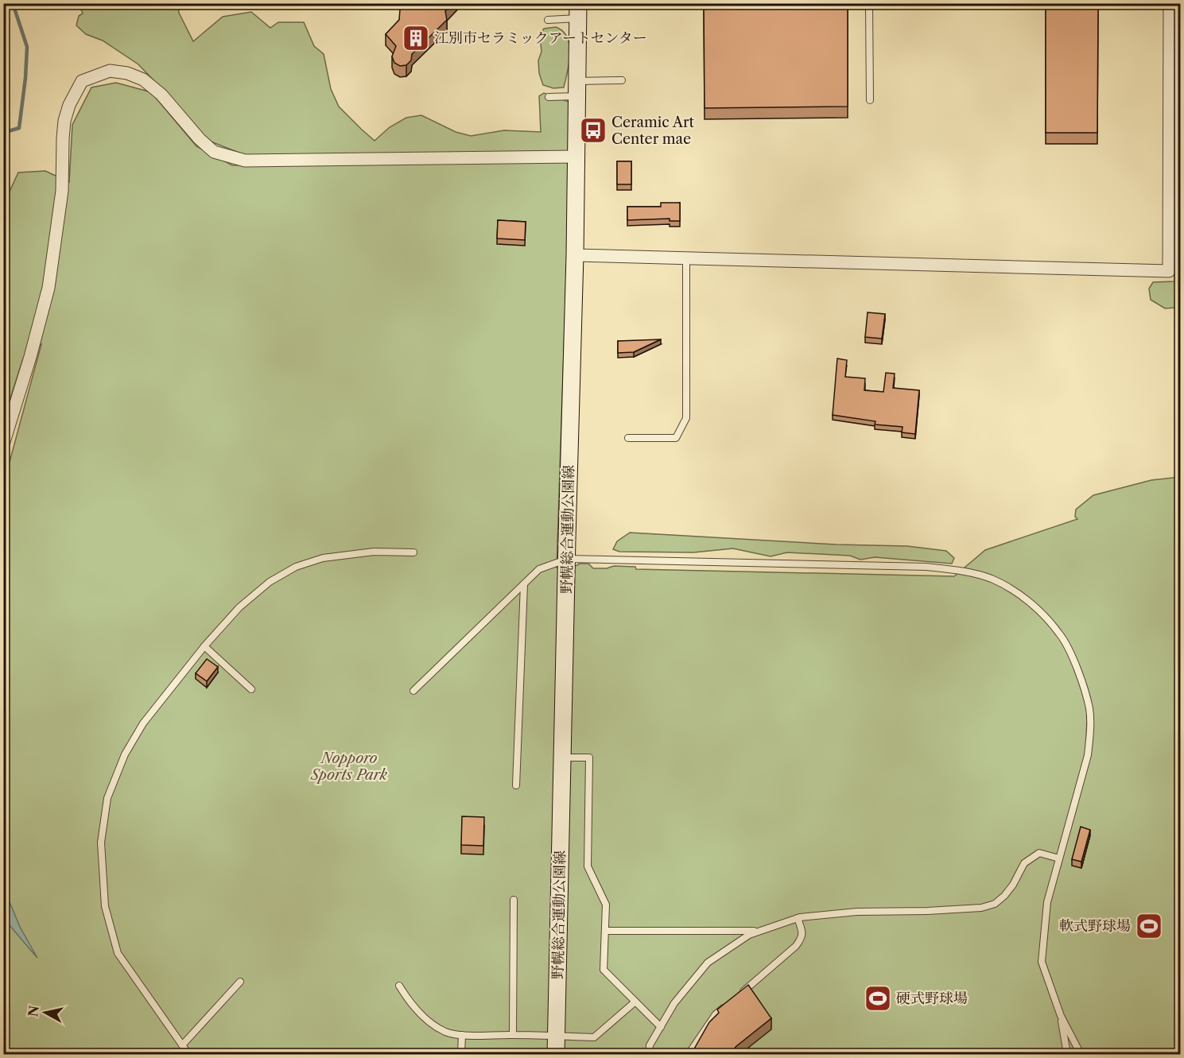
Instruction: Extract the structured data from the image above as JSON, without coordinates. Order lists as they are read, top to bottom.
{
  "streets": {
    "main road": ["野幌総合運動公園線"]
  },
  "parks": ["Nopporo Sports Park"],
  "places": {
    "building": ["江別市セラミックアートセンター"],
    "bus stop": ["Ceramic Art Center mae"],
    "sports": ["軟式野球場", "硬式野球場"]
  },
  "north": "left"
}
